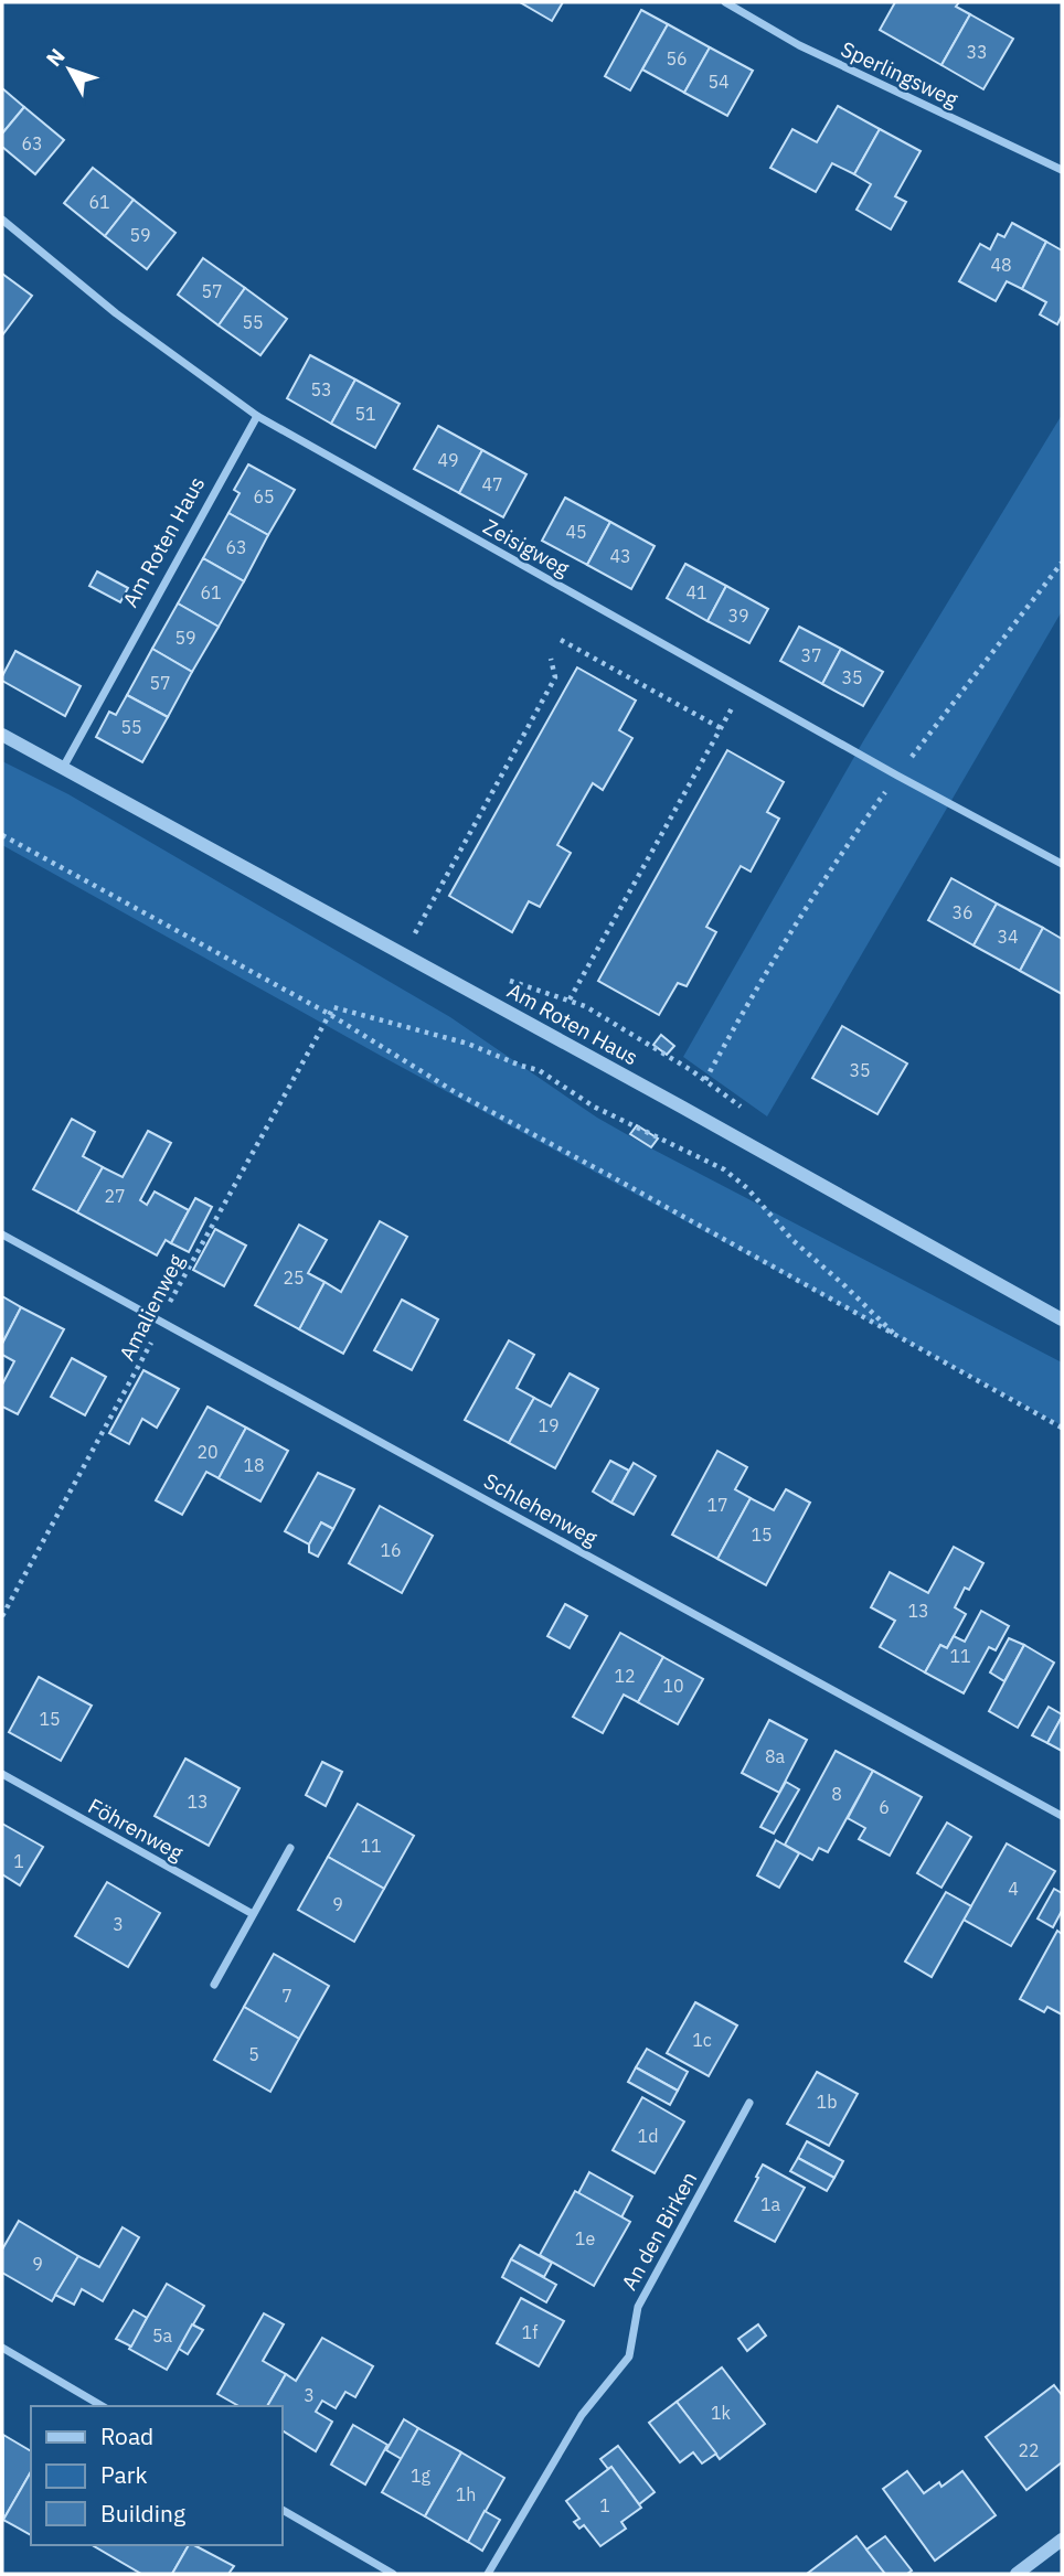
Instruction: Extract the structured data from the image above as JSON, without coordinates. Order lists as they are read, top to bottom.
{
  "streets": {
    "street": [
      "Sperlingsweg",
      "Am Roten Haus",
      "Zeisigweg",
      "Schlehenweg",
      "Föhrenweg",
      "An den Birken"
    ],
    "path": ["Amalienweg"]
  },
  "crossings": [
    ["Am Roten Haus", "Zeisigweg"],
    ["Amalienweg", "Schlehenweg"]
  ],
  "house_numbers": [
    "33",
    "56",
    "54",
    "63",
    "61",
    "59",
    "48",
    "57",
    "55",
    "53",
    "51",
    "49",
    "47",
    "65",
    "45",
    "63",
    "43",
    "61",
    "41",
    "39",
    "59",
    "37",
    "35",
    "57",
    "55",
    "36",
    "34",
    "35",
    "27",
    "25",
    "19",
    "20",
    "18",
    "17",
    "15",
    "16",
    "13",
    "11",
    "12",
    "10",
    "15",
    "8a",
    "8",
    "13",
    "6",
    "11",
    "1",
    "4",
    "9",
    "3",
    "7",
    "1c",
    "5",
    "1b",
    "1d",
    "1a",
    "1e",
    "9",
    "1f",
    "5a",
    "3",
    "1k",
    "22",
    "1g",
    "1h",
    "1"
  ],
  "legend": ["Road", "Park", "Building"],
  "north": "top left"
}
